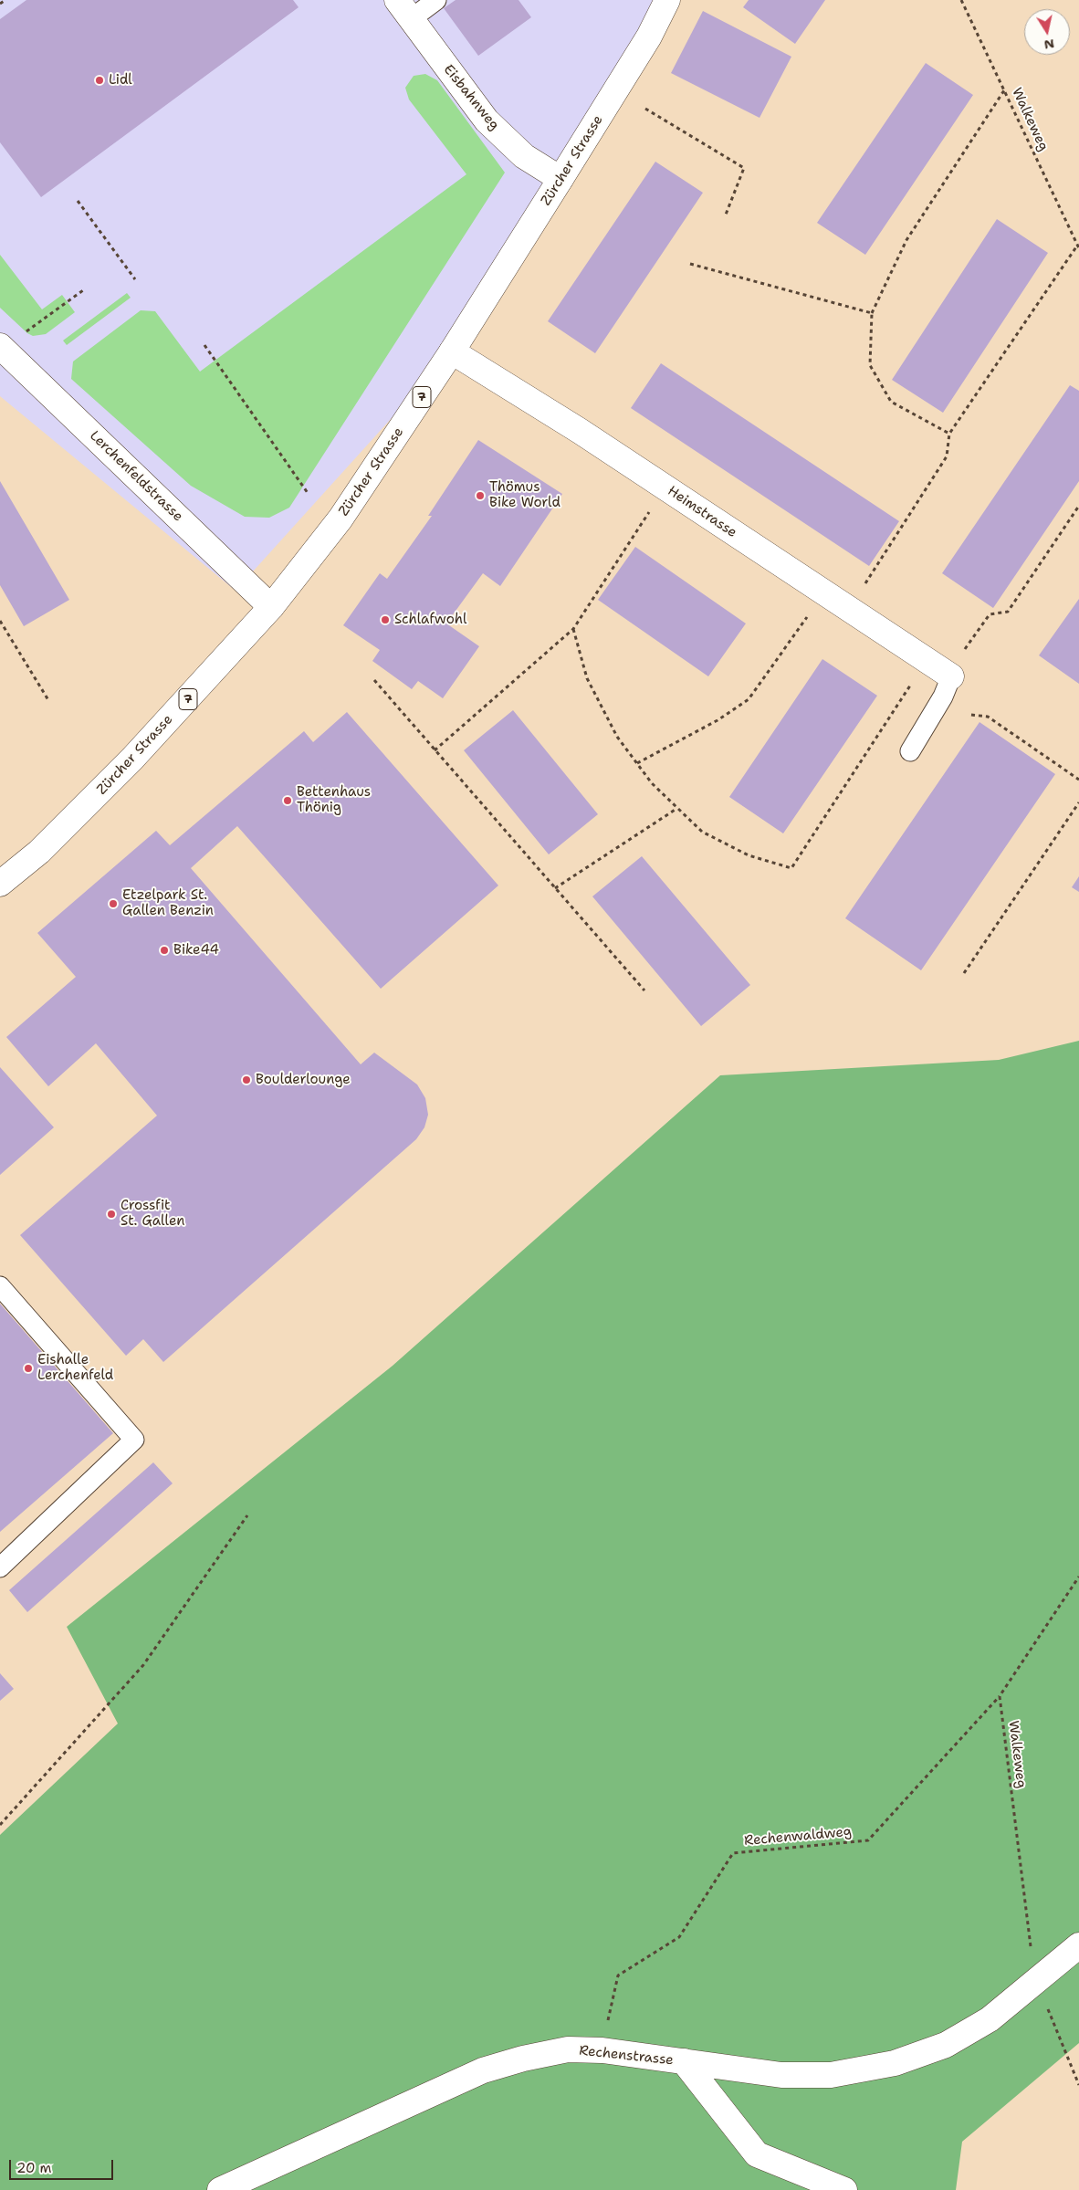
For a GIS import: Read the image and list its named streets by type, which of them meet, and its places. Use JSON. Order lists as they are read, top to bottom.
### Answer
{
  "streets": {
    "street": [
      "Eisbahnweg",
      "Zürcher Strasse",
      "7",
      "Lerchenfeldstrasse",
      "Heimstrasse",
      "Rechenstrasse"
    ],
    "path": ["Walkeweg", "Rechenwaldweg"]
  },
  "crossings": [
    ["Eisbahnweg", "Zürcher Strasse"],
    ["Walkeweg", "Rechenwaldweg"],
    ["Zürcher Strasse", "Lerchenfeldstrasse"],
    ["Zürcher Strasse", "Heimstrasse"]
  ],
  "places": [
    "Lidl",
    "Thömus Bike World",
    "Schlafwohl",
    "Bettenhaus Thönig",
    "Etzelpark St. Gallen Benzin",
    "Bike44",
    "Boulderlounge",
    "Crossfit St. Gallen",
    "Eishalle Lerchenfeld"
  ],
  "scale_bar": "20 m",
  "north": "bottom"
}
